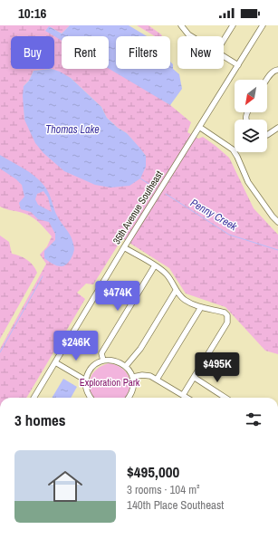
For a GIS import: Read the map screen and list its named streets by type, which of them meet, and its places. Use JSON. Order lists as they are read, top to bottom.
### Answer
{
  "streets": {
    "street": ["35th Avenue Southeast"]
  },
  "water": ["Thomas Lake", "Penny Creek"],
  "parks": ["Exploration Park"],
  "north": "bottom left",
  "page": {
    "status": "10:16",
    "chip": [
      "Buy",
      "Rent",
      "Filters",
      "New"
    ],
    "price": ["$474K", "$246K", "$495K"],
    "heading": "3 homes",
    "list": [
      {
        "name": "$495,000",
        "note": "3 rooms · 104 m² · 140th Place Southeast"
      }
    ]
  }
}
